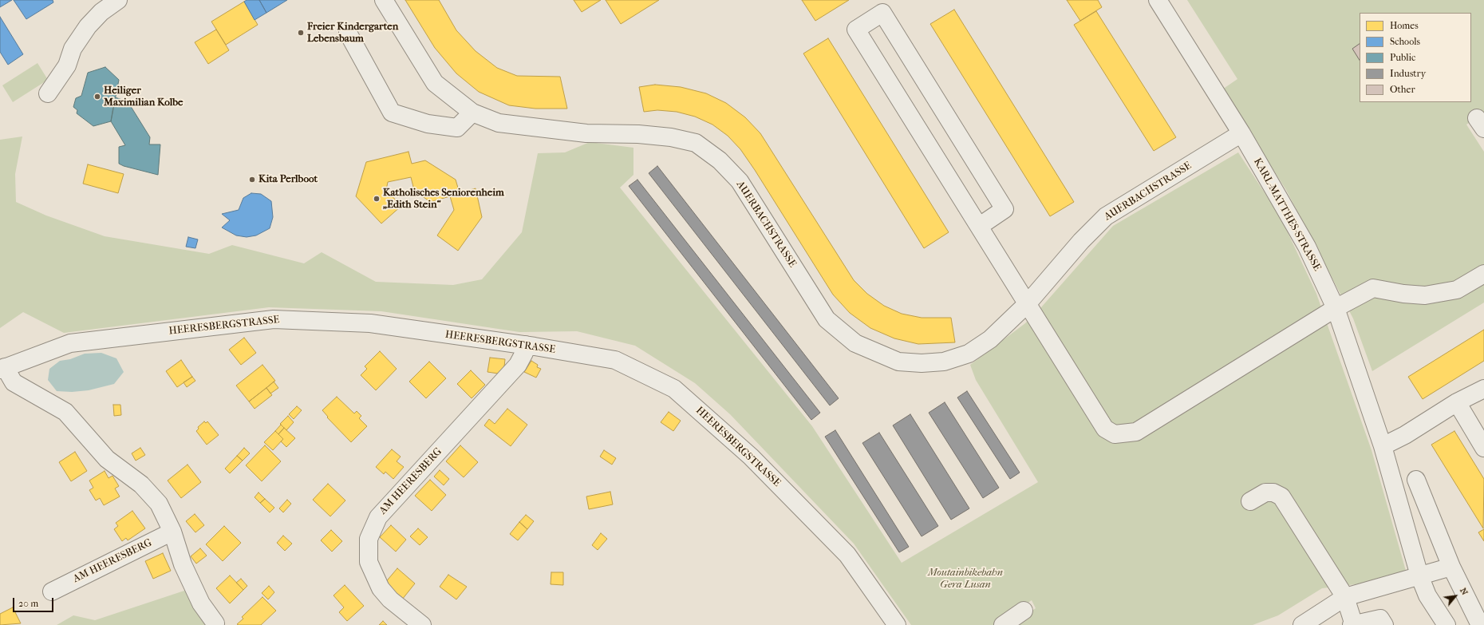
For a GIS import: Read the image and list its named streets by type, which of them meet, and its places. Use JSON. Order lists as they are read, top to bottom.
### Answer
{
  "streets": {
    "street": [
      "AUERBACHSTRASSE",
      "KARL-MATTHES-STRASSE",
      "HEERESBERGSTRASSE",
      "AM HEERESBERG"
    ]
  },
  "crossings": [
    ["AUERBACHSTRASSE", "KARL-MATTHES-STRASSE"],
    ["HEERESBERGSTRASSE", "AM HEERESBERG"]
  ],
  "parks": ["Moutainbikebahn Gera Lusan"],
  "places": [
    "Freier Kindergarten Lebensbaum",
    "Heiliger Maximilian Kolbe",
    "Kita Perlboot",
    "Katholisches Seniorenheim „Edith Stein“"
  ],
  "legend": [
    "Homes",
    "Schools",
    "Public",
    "Industry",
    "Other"
  ],
  "scale_bar": "20 m",
  "north": "top right"
}
